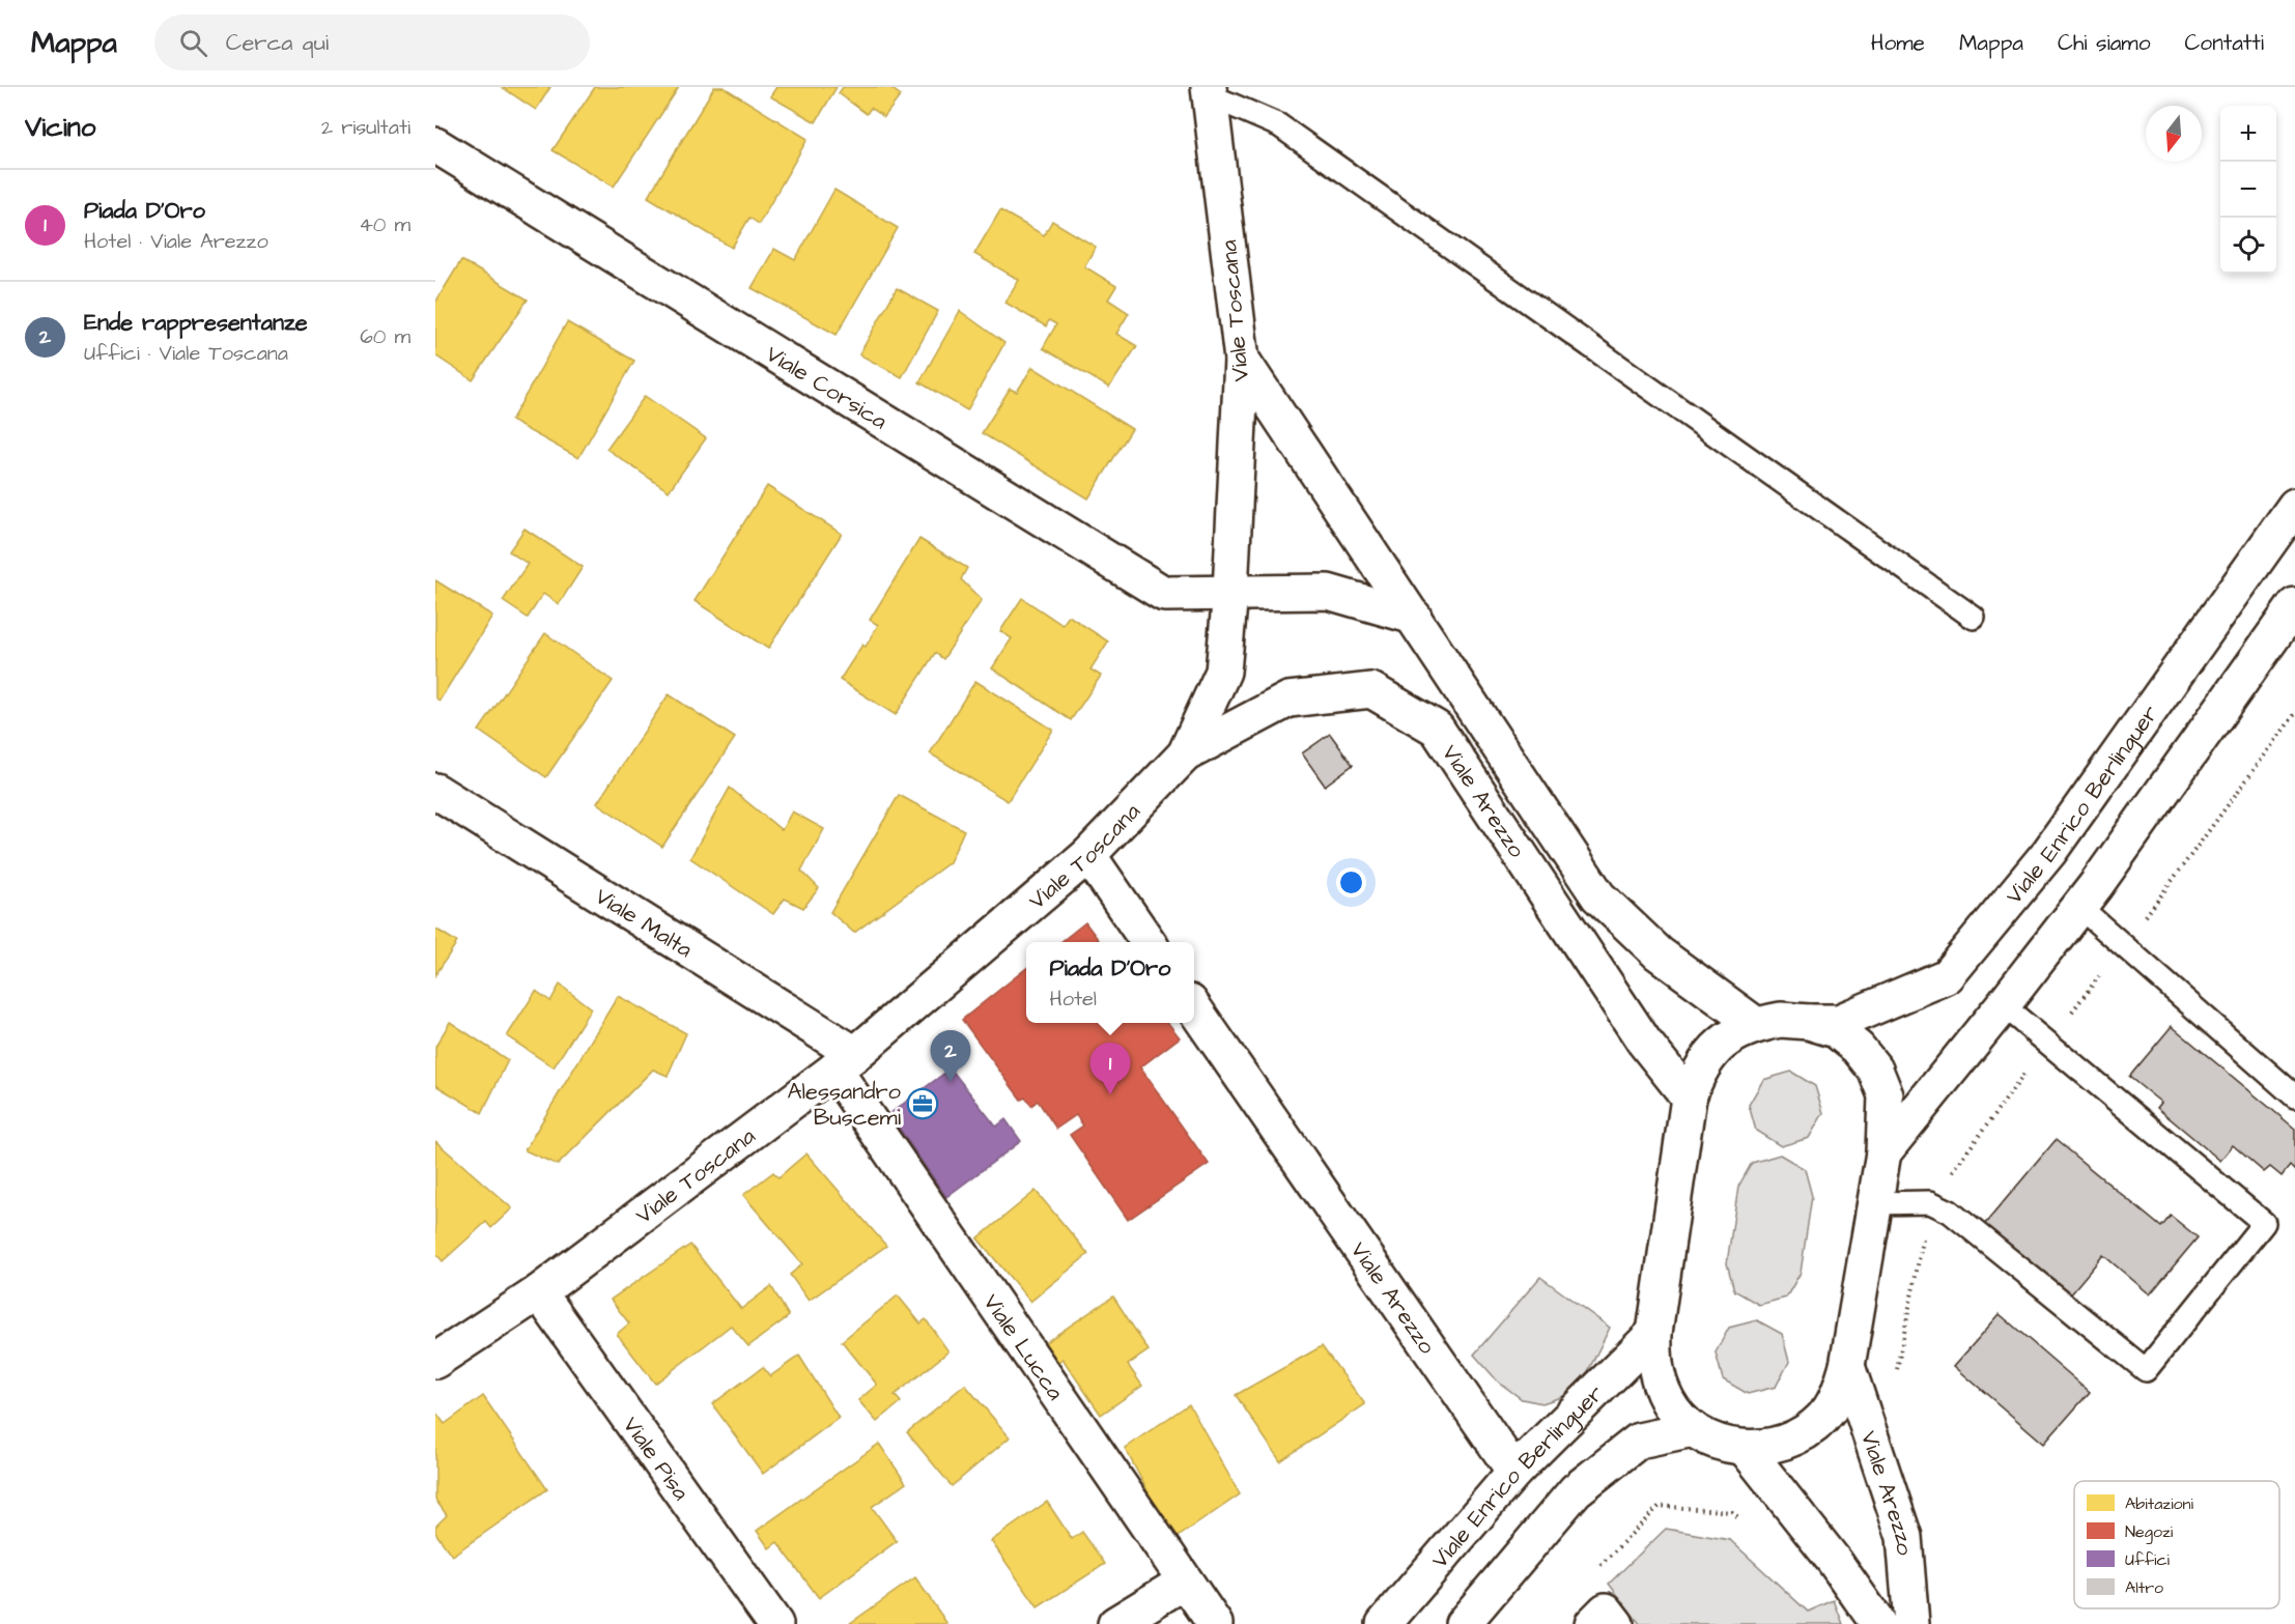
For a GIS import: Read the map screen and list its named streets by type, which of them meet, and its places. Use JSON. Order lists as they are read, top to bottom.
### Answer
{
  "streets": {
    "street": [
      "Viale Toscana",
      "Viale Corsica",
      "Viale Arezzo",
      "Viale Enrico Berlinguer",
      "Viale Malta",
      "Viale Lucca",
      "Viale Pisa"
    ]
  },
  "crossings": [
    ["Viale Toscana", "Viale Corsica"],
    ["Viale Toscana", "Viale Arezzo"],
    ["Viale Toscana", "Viale Malta"],
    ["Viale Toscana", "Viale Lucca"],
    ["Viale Toscana", "Viale Pisa"],
    ["Viale Arezzo", "Viale Enrico Berlinguer"],
    ["Viale Malta", "Viale Lucca"]
  ],
  "places": {
    "office": ["Alessandro Buscemi"]
  },
  "legend": [
    "Abitazioni",
    "Negozi",
    "Uffici",
    "Altro"
  ],
  "north": "bottom",
  "page": {
    "header": "Mappa",
    "search": "Cerca qui",
    "nav": [
      "Home",
      "Mappa",
      "Chi siamo",
      "Contatti"
    ],
    "heading": ["Vicino", "2 risultati"],
    "map_buttons": ["+", "−"],
    "list": [
      {
        "mark": "1",
        "name": "Piada D'Oro",
        "note": "Hotel · Viale Arezzo",
        "value": "40 m"
      },
      {
        "mark": "2",
        "name": "Ende rappresentanze",
        "note": "Uffici · Viale Toscana",
        "value": "60 m"
      }
    ],
    "popup": ["Piada D'Oro", "Hotel"],
    "pins": ["2", "1"]
  }
}
